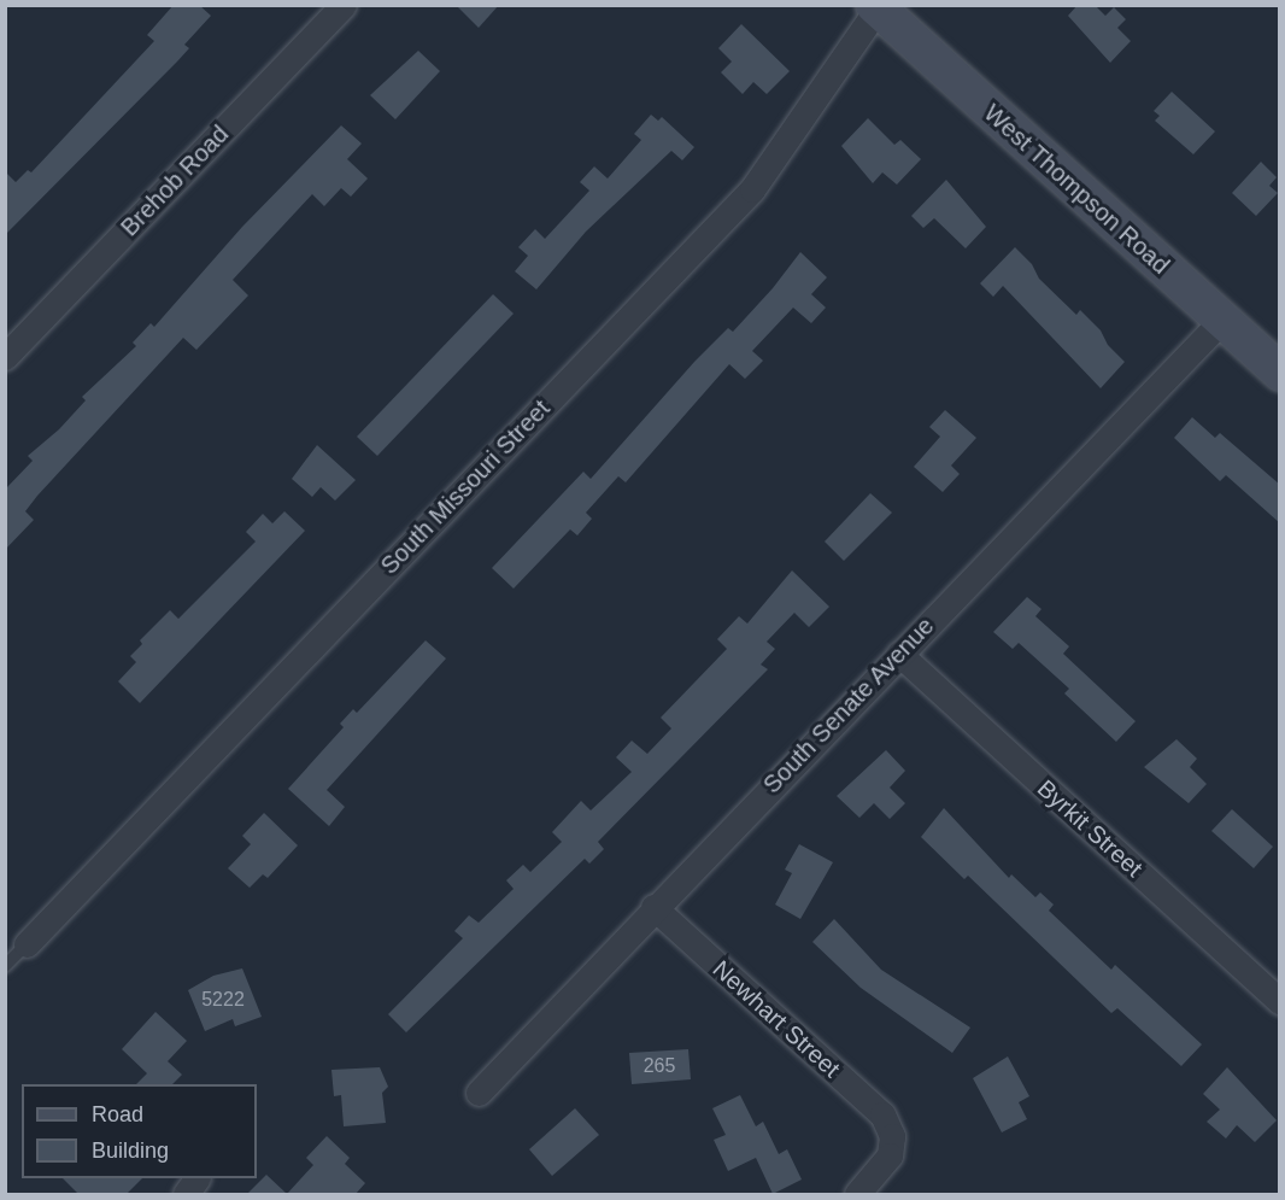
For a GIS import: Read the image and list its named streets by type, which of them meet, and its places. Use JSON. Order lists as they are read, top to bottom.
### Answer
{
  "streets": {
    "main road": ["West Thompson Road"],
    "street": [
      "Brehob Road",
      "South Missouri Street",
      "South Senate Avenue",
      "Byrkit Street",
      "Newhart Street"
    ]
  },
  "crossings": [
    ["West Thompson Road", "South Missouri Street"],
    ["West Thompson Road", "South Senate Avenue"],
    ["South Senate Avenue", "Byrkit Street"],
    ["South Senate Avenue", "Newhart Street"]
  ],
  "house_numbers": ["5222", "265"],
  "legend": ["Road", "Building"]
}
